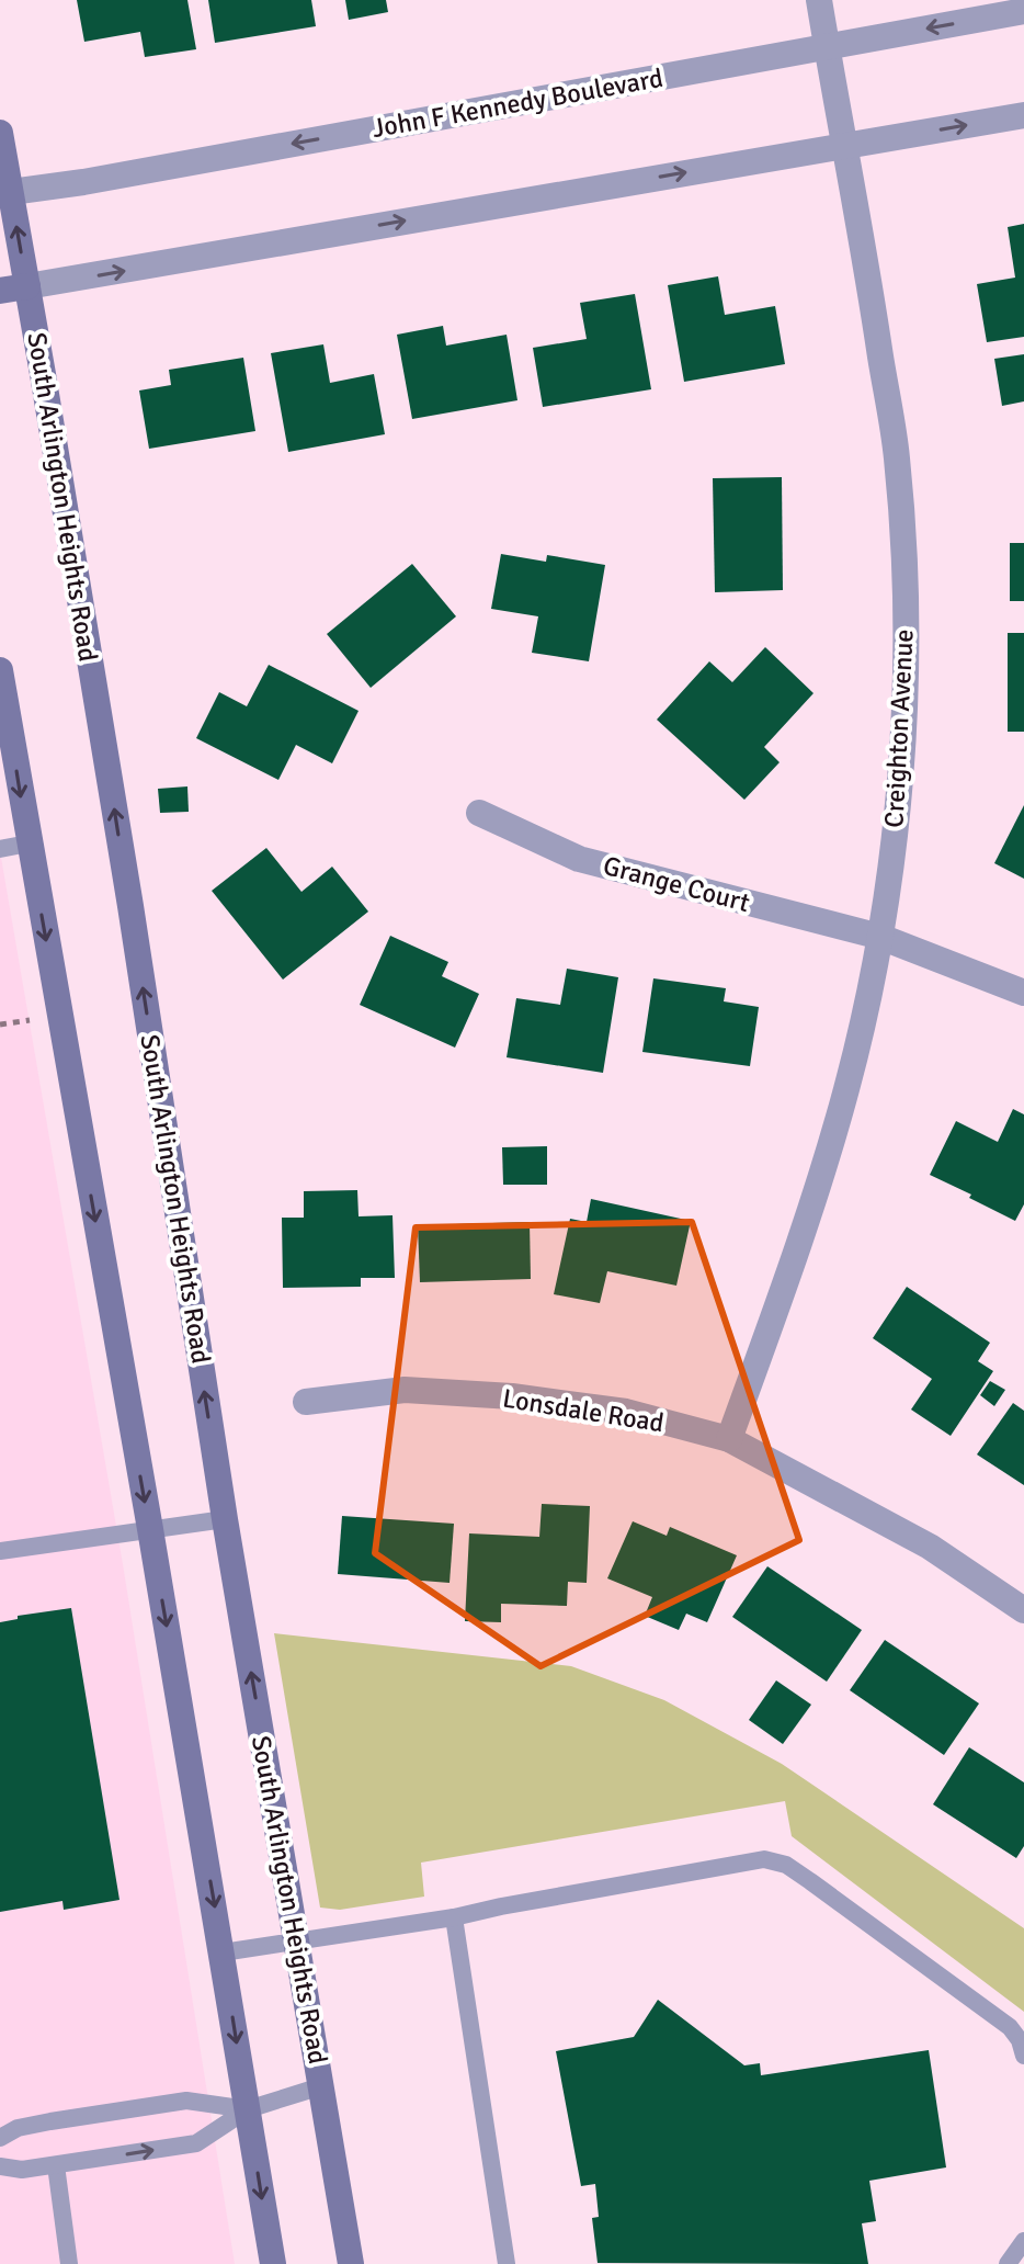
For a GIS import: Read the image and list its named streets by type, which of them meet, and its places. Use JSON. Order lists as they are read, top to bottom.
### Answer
{
  "streets": {
    "main road": ["South Arlington Heights Road"],
    "street": [
      "John F Kennedy Boulevard",
      "Creighton Avenue",
      "Grange Court",
      "Lonsdale Road"
    ]
  },
  "crossings": [
    ["John F Kennedy Boulevard", "South Arlington Heights Road"],
    ["John F Kennedy Boulevard", "Creighton Avenue"],
    ["Creighton Avenue", "Grange Court"],
    ["Creighton Avenue", "Lonsdale Road"]
  ]
}
